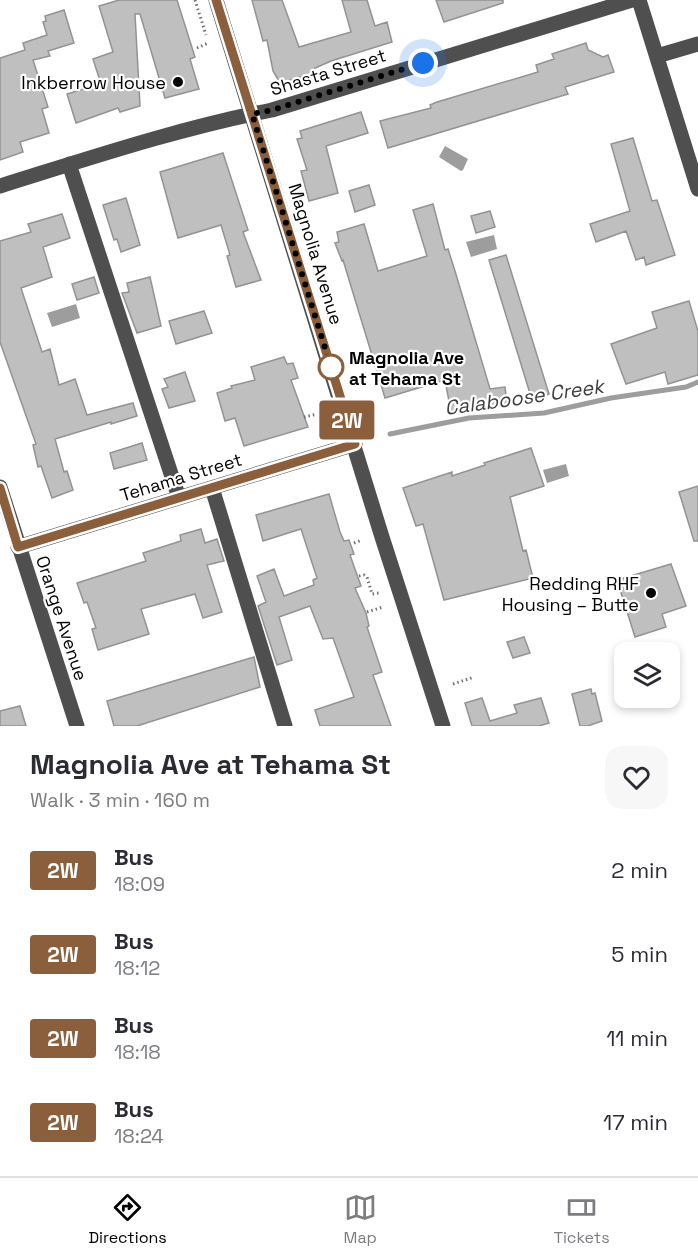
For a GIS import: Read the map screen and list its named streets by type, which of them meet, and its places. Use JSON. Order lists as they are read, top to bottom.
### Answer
{
  "streets": {
    "street": [
      "Shasta Street",
      "Magnolia Avenue",
      "Tehama Street",
      "Orange Avenue"
    ]
  },
  "crossings": [
    ["Shasta Street", "Magnolia Avenue"],
    ["Magnolia Avenue", "Tehama Street"],
    ["Tehama Street", "Orange Avenue"]
  ],
  "water": ["Calaboose Creek"],
  "places": ["Inkberrow House", "Magnolia Ave at Tehama St", "Redding RHF Housing – Butte"],
  "lines": ["bus line 2W"],
  "page": {
    "on_map": "2W",
    "heading": ["Magnolia Ave at Tehama St", "Walk · 3 min · 160 m"],
    "list": [
      {
        "mark": "2W",
        "name": "Bus",
        "note": "18:09",
        "value": "2 min"
      },
      {
        "mark": "2W",
        "name": "Bus",
        "note": "18:12",
        "value": "5 min"
      },
      {
        "mark": "2W",
        "name": "Bus",
        "note": "18:18",
        "value": "11 min"
      },
      {
        "mark": "2W",
        "name": "Bus",
        "note": "18:24",
        "value": "17 min"
      }
    ],
    "tabs": ["Directions", "Map", "Tickets"]
  }
}
